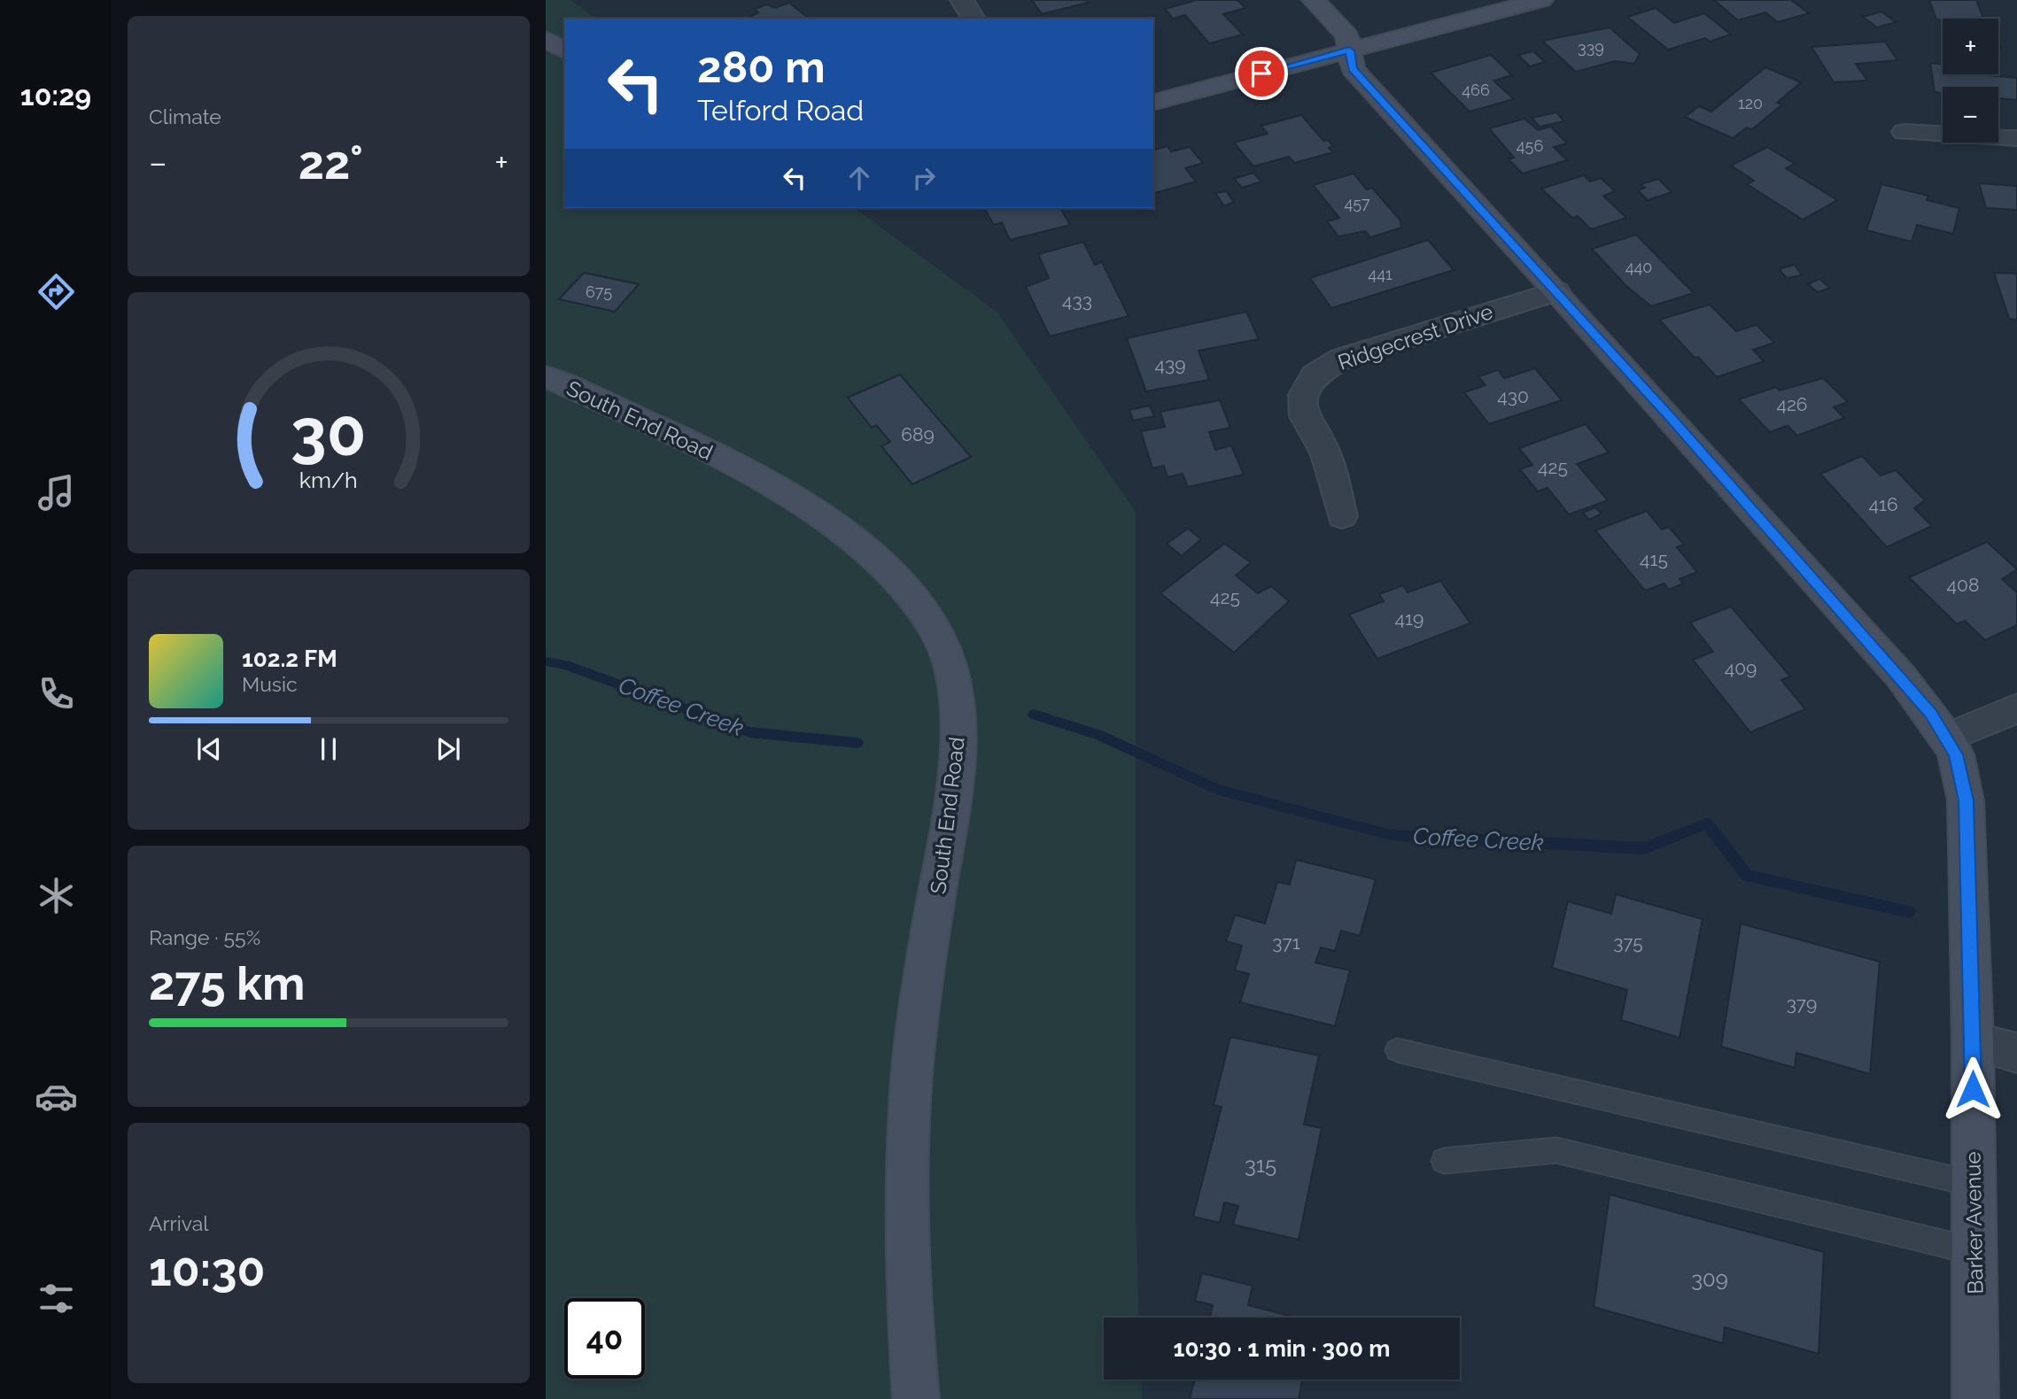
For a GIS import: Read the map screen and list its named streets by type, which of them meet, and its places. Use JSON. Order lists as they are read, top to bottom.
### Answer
{
  "streets": {
    "street": ["Ridgecrest Drive", "South End Road", "Barker Avenue"]
  },
  "crossings": [
    ["Ridgecrest Drive", "Barker Avenue"]
  ],
  "water": ["Coffee Creek"],
  "house_numbers": [
    "339",
    "466",
    "120",
    "456",
    "457",
    "440",
    "441",
    "675",
    "433",
    "439",
    "430",
    "426",
    "689",
    "425",
    "416",
    "415",
    "408",
    "425",
    "419",
    "409",
    "371",
    "375",
    "379",
    "315",
    "309"
  ],
  "page": {
    "tabs": "10:29",
    "tile": [
      "Climate",
      ["Range · 55%", "275 km"],
      ["Arrival", "10:30"]
    ],
    "map_buttons": ["+", "−"],
    "turn": ["280 m", "Telford Road"],
    "heat": ["−", "22°", "+"],
    "song": ["102.2 FM", "Music"],
    "limit": "40",
    "trip": "10:30 · 1 min · 300 m",
    "gauge": ["30", "km/h"]
  }
}
